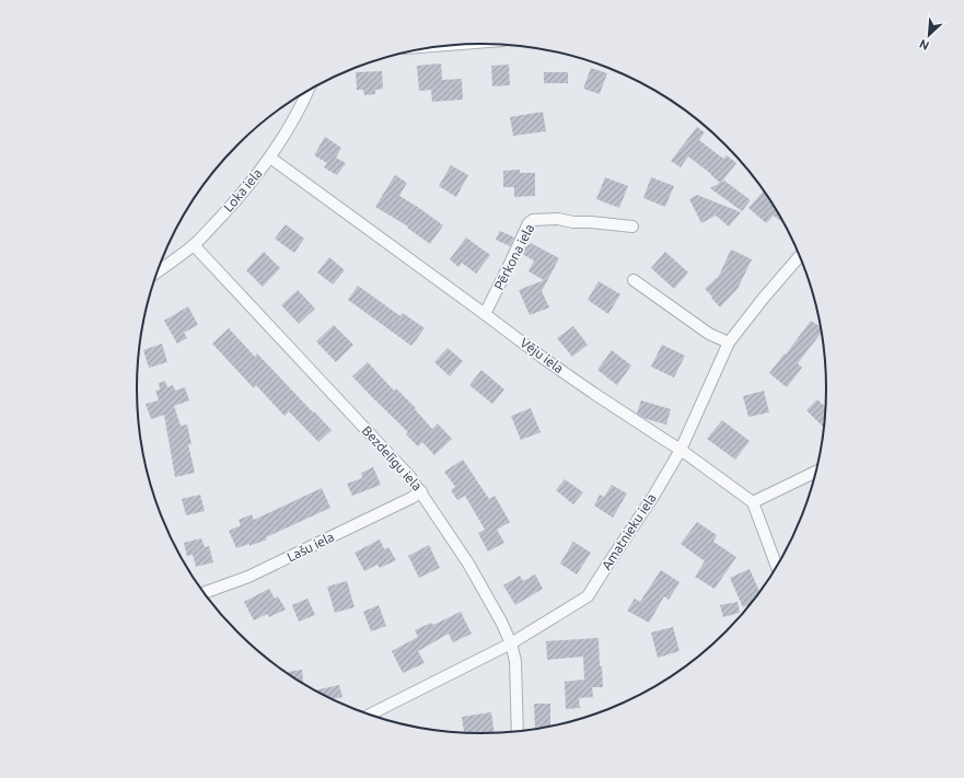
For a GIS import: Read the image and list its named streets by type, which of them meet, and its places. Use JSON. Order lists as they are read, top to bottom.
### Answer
{
  "streets": {
    "street": [
      "Loka iela",
      "Pērkona iela",
      "Vēju iela",
      "Bezdelīgu iela",
      "Amatnieku iela",
      "Lašu iela"
    ]
  },
  "crossings": [
    ["Loka iela", "Vēju iela"],
    ["Loka iela", "Bezdelīgu iela"],
    ["Pērkona iela", "Vēju iela"],
    ["Vēju iela", "Amatnieku iela"],
    ["Bezdelīgu iela", "Amatnieku iela"],
    ["Bezdelīgu iela", "Lašu iela"]
  ],
  "north": "bottom left"
}
